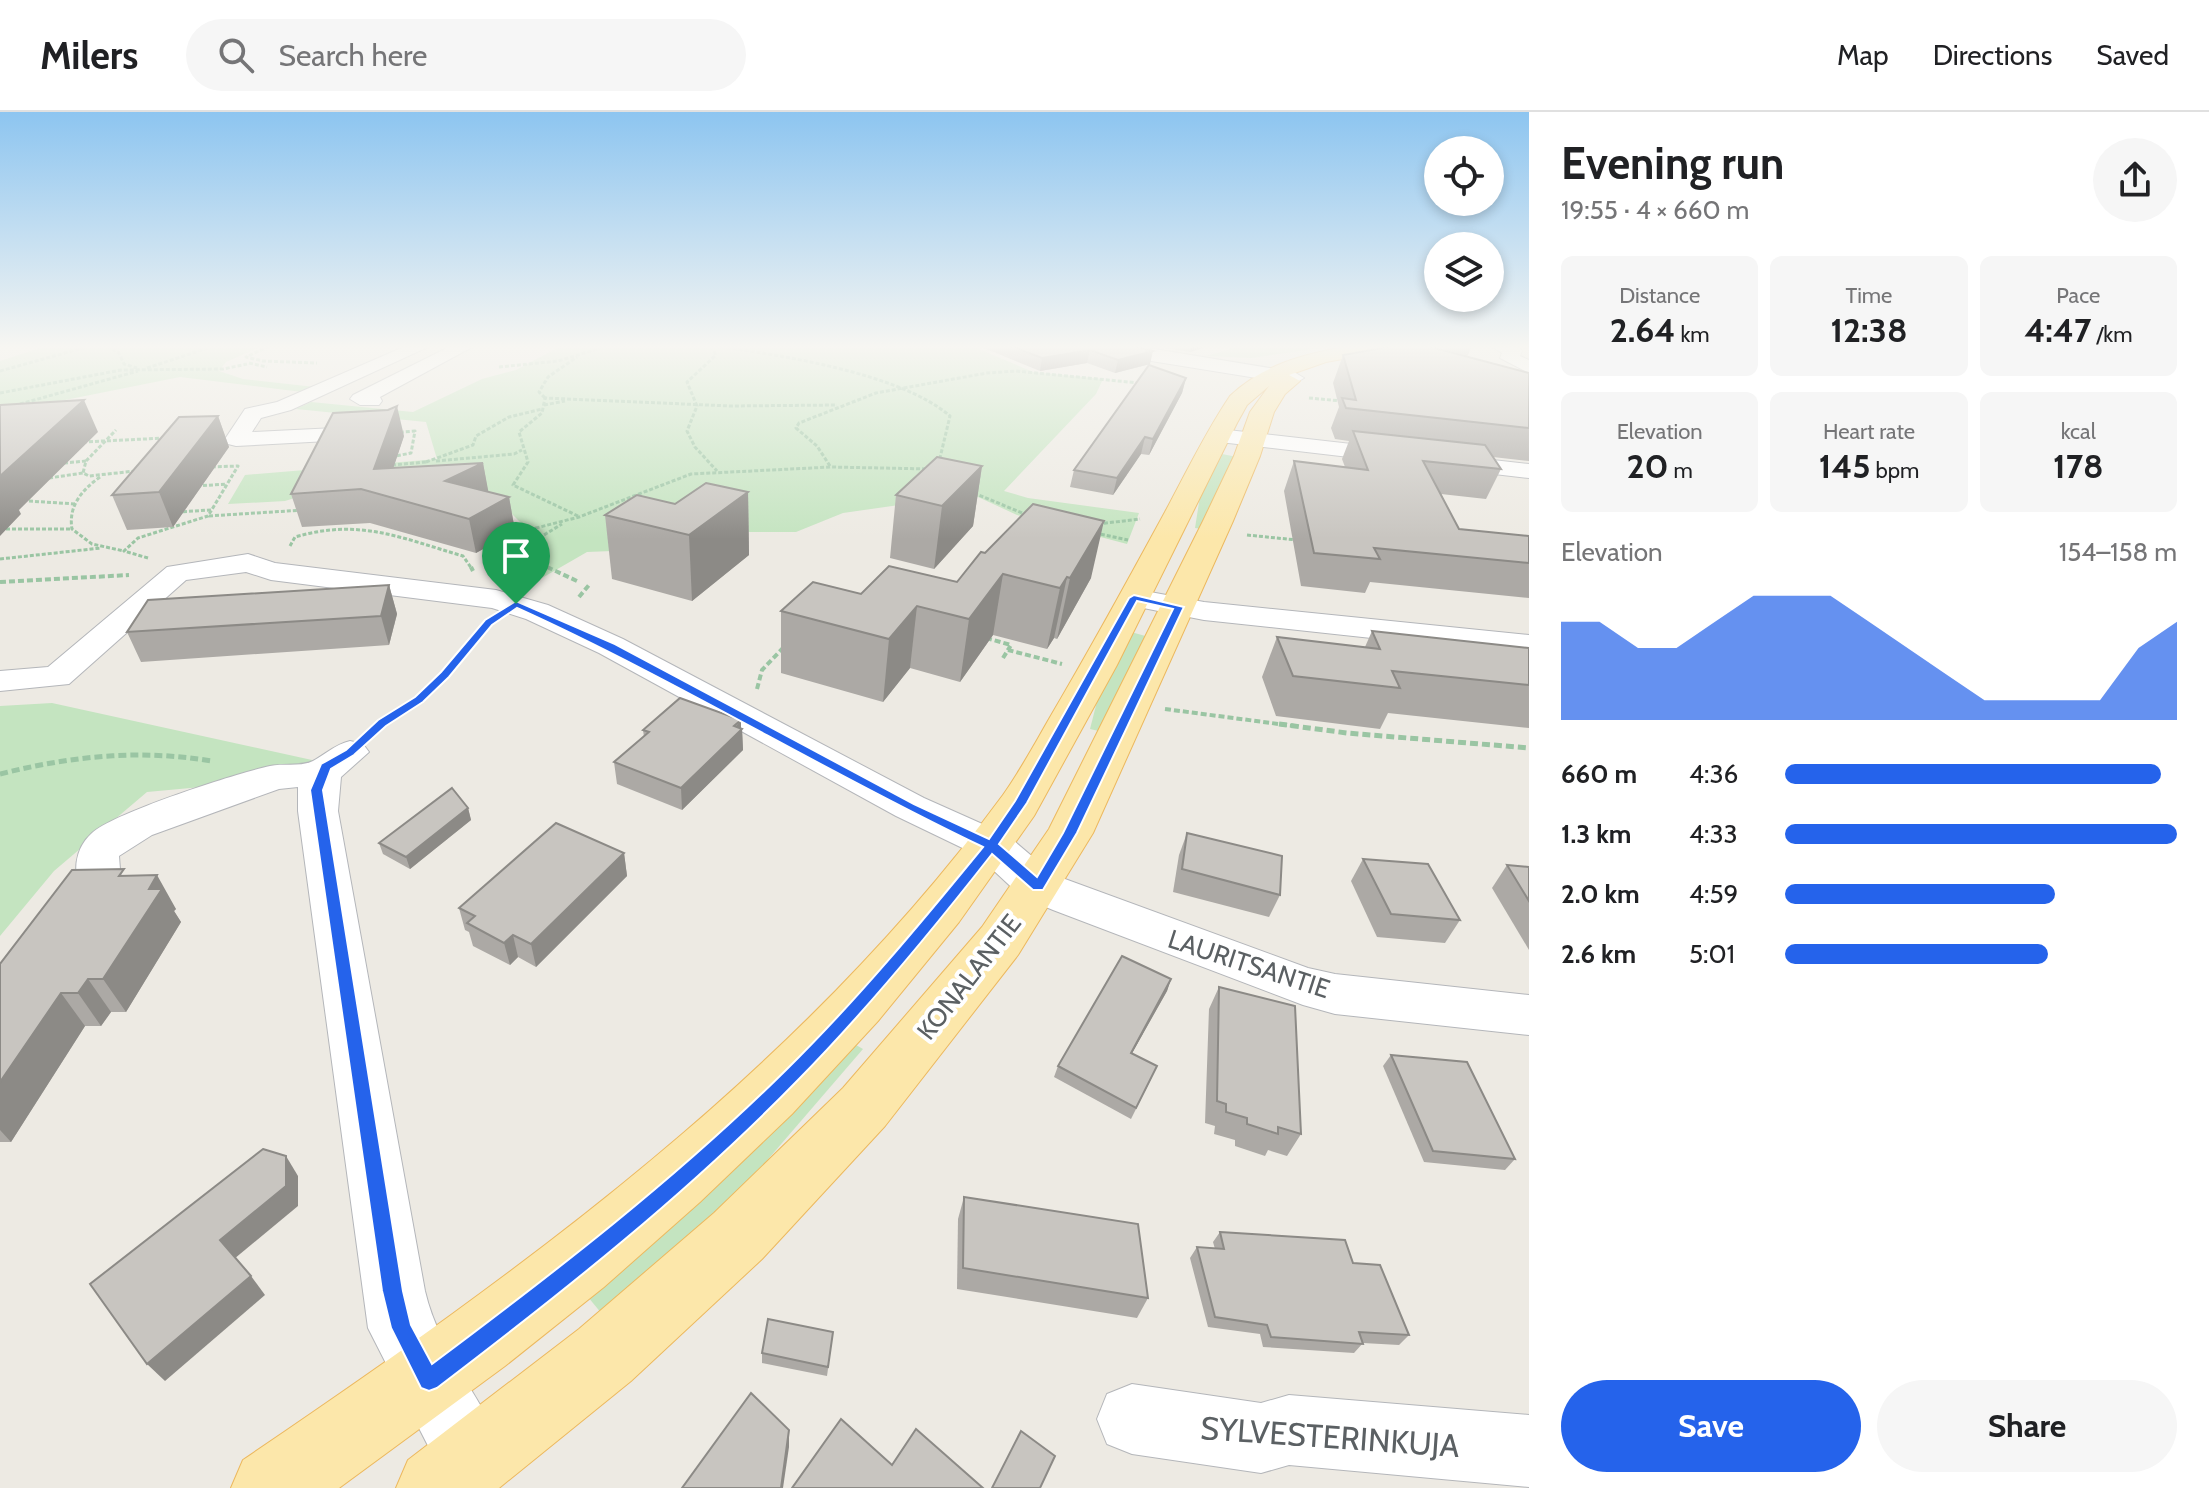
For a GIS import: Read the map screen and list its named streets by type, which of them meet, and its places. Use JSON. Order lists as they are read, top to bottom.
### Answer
{
  "streets": {
    "main road": ["KONALANTIE"],
    "street": ["LAURITSANTIE", "SYLVESTERINKUJA"]
  },
  "crossings": [
    ["LAURITSANTIE", "KONALANTIE"]
  ],
  "page": {
    "header": "Milers",
    "search": "Search here",
    "nav": ["Map", "Directions", "Saved"],
    "heading": ["Evening run", "19:55 · 4 × 660 m"],
    "stats": [
      ["Distance", "2.64 km"],
      ["Time", "12:38"],
      ["Pace", "4:47 /km"],
      ["Elevation", "20 m"],
      ["Heart rate", "145 bpm"],
      ["kcal", "178"]
    ],
    "chart": ["Elevation", "154–158 m"],
    "list": [
      {
        "name": "660 m",
        "note": "4:36"
      },
      {
        "name": "1.3 km",
        "note": "4:33"
      },
      {
        "name": "2.0 km",
        "note": "4:59"
      },
      {
        "name": "2.6 km",
        "note": "5:01"
      }
    ],
    "buttons": ["Save", "Share"]
  }
}
